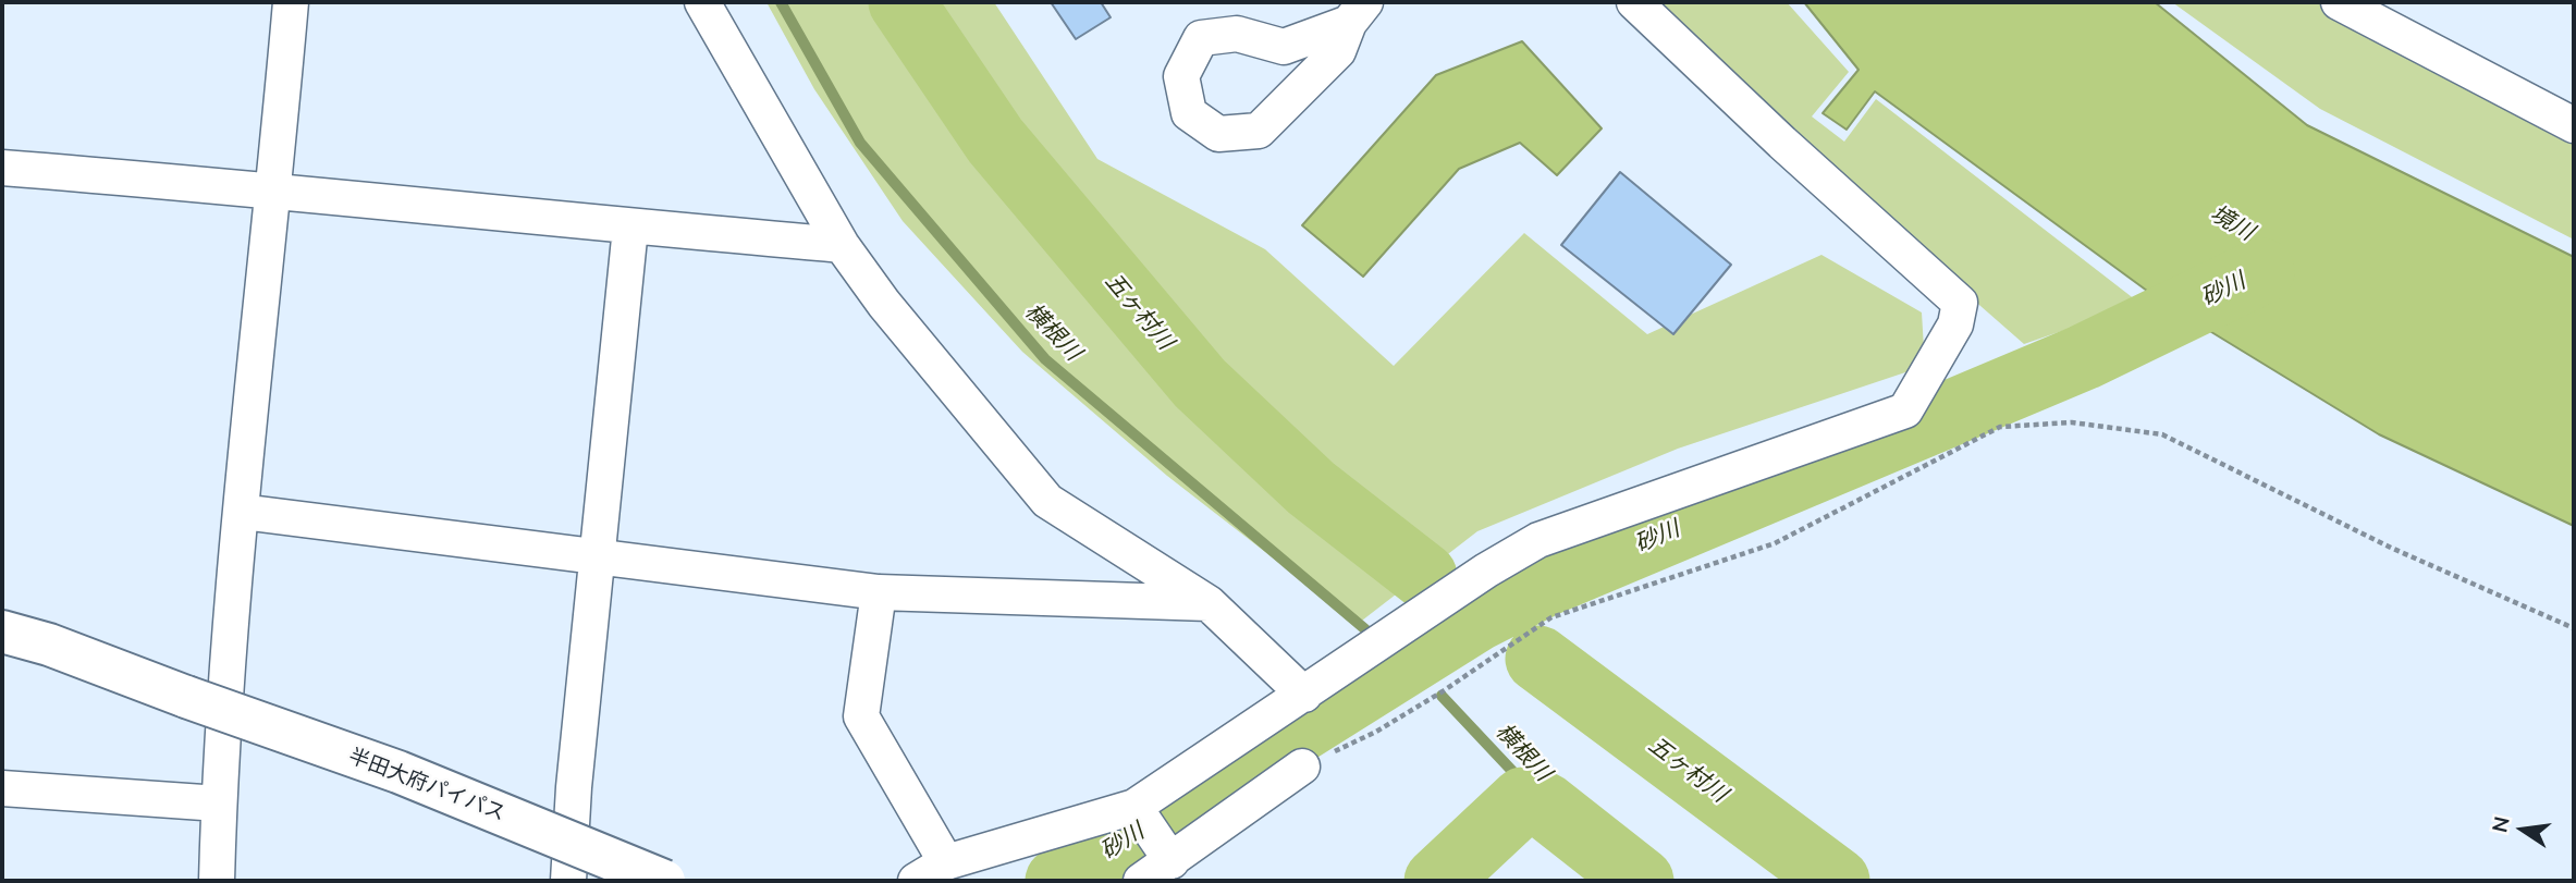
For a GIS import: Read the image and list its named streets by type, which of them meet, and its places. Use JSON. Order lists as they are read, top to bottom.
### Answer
{
  "streets": {
    "highway": ["半田大府パイパス"]
  },
  "water": [
    "境川",
    "砂川",
    "五ヶ村川",
    "横根川"
  ],
  "north": "left"
}
